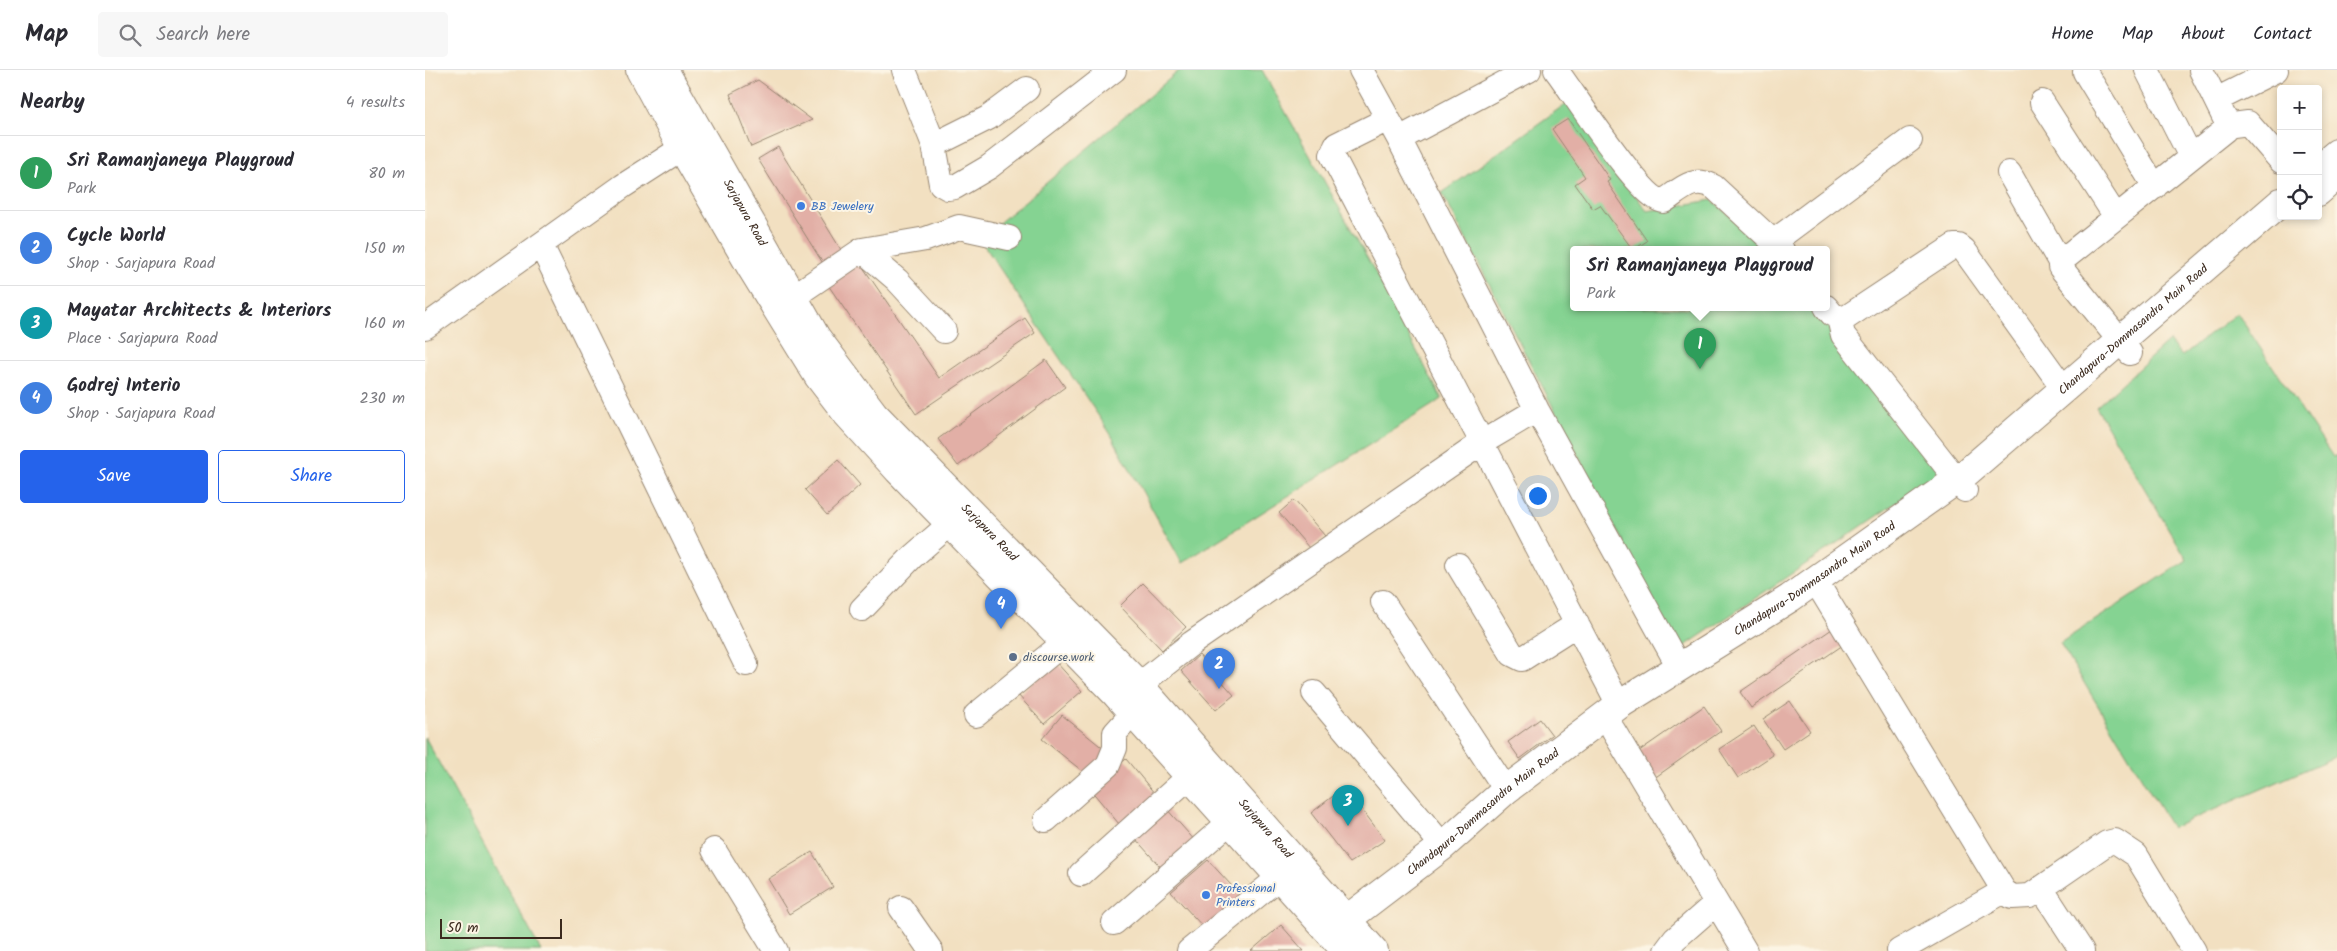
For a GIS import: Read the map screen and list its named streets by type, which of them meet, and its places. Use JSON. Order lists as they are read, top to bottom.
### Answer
{
  "streets": {
    "main road": ["Sarjapura Road", "Chandapura-Dommasandra Main Road"]
  },
  "crossings": [
    ["Sarjapura Road", "Chandapura-Dommasandra Main Road"]
  ],
  "places": ["BB Jewelery", "discourse.work", "Professional Printers"],
  "scale_bar": "50 m",
  "page": {
    "header": "Map",
    "search": "Search here",
    "nav": [
      "Home",
      "Map",
      "About",
      "Contact"
    ],
    "heading": ["Nearby", "4 results"],
    "map_buttons": ["+", "−"],
    "list": [
      {
        "mark": "1",
        "name": "Sri Ramanjaneya Playgroud",
        "note": "Park",
        "value": "80 m"
      },
      {
        "mark": "2",
        "name": "Cycle World",
        "note": "Shop · Sarjapura Road",
        "value": "150 m"
      },
      {
        "mark": "3",
        "name": "Mayatar Architects & Interiors",
        "note": "Place · Sarjapura Road",
        "value": "160 m"
      },
      {
        "mark": "4",
        "name": "Godrej Interio",
        "note": "Shop · Sarjapura Road",
        "value": "230 m"
      }
    ],
    "popup": ["Sri Ramanjaneya Playgroud", "Park"],
    "pins": [
      "1",
      "4",
      "2",
      "3"
    ],
    "buttons": ["Save", "Share"],
    "scale": "50 m"
  }
}
